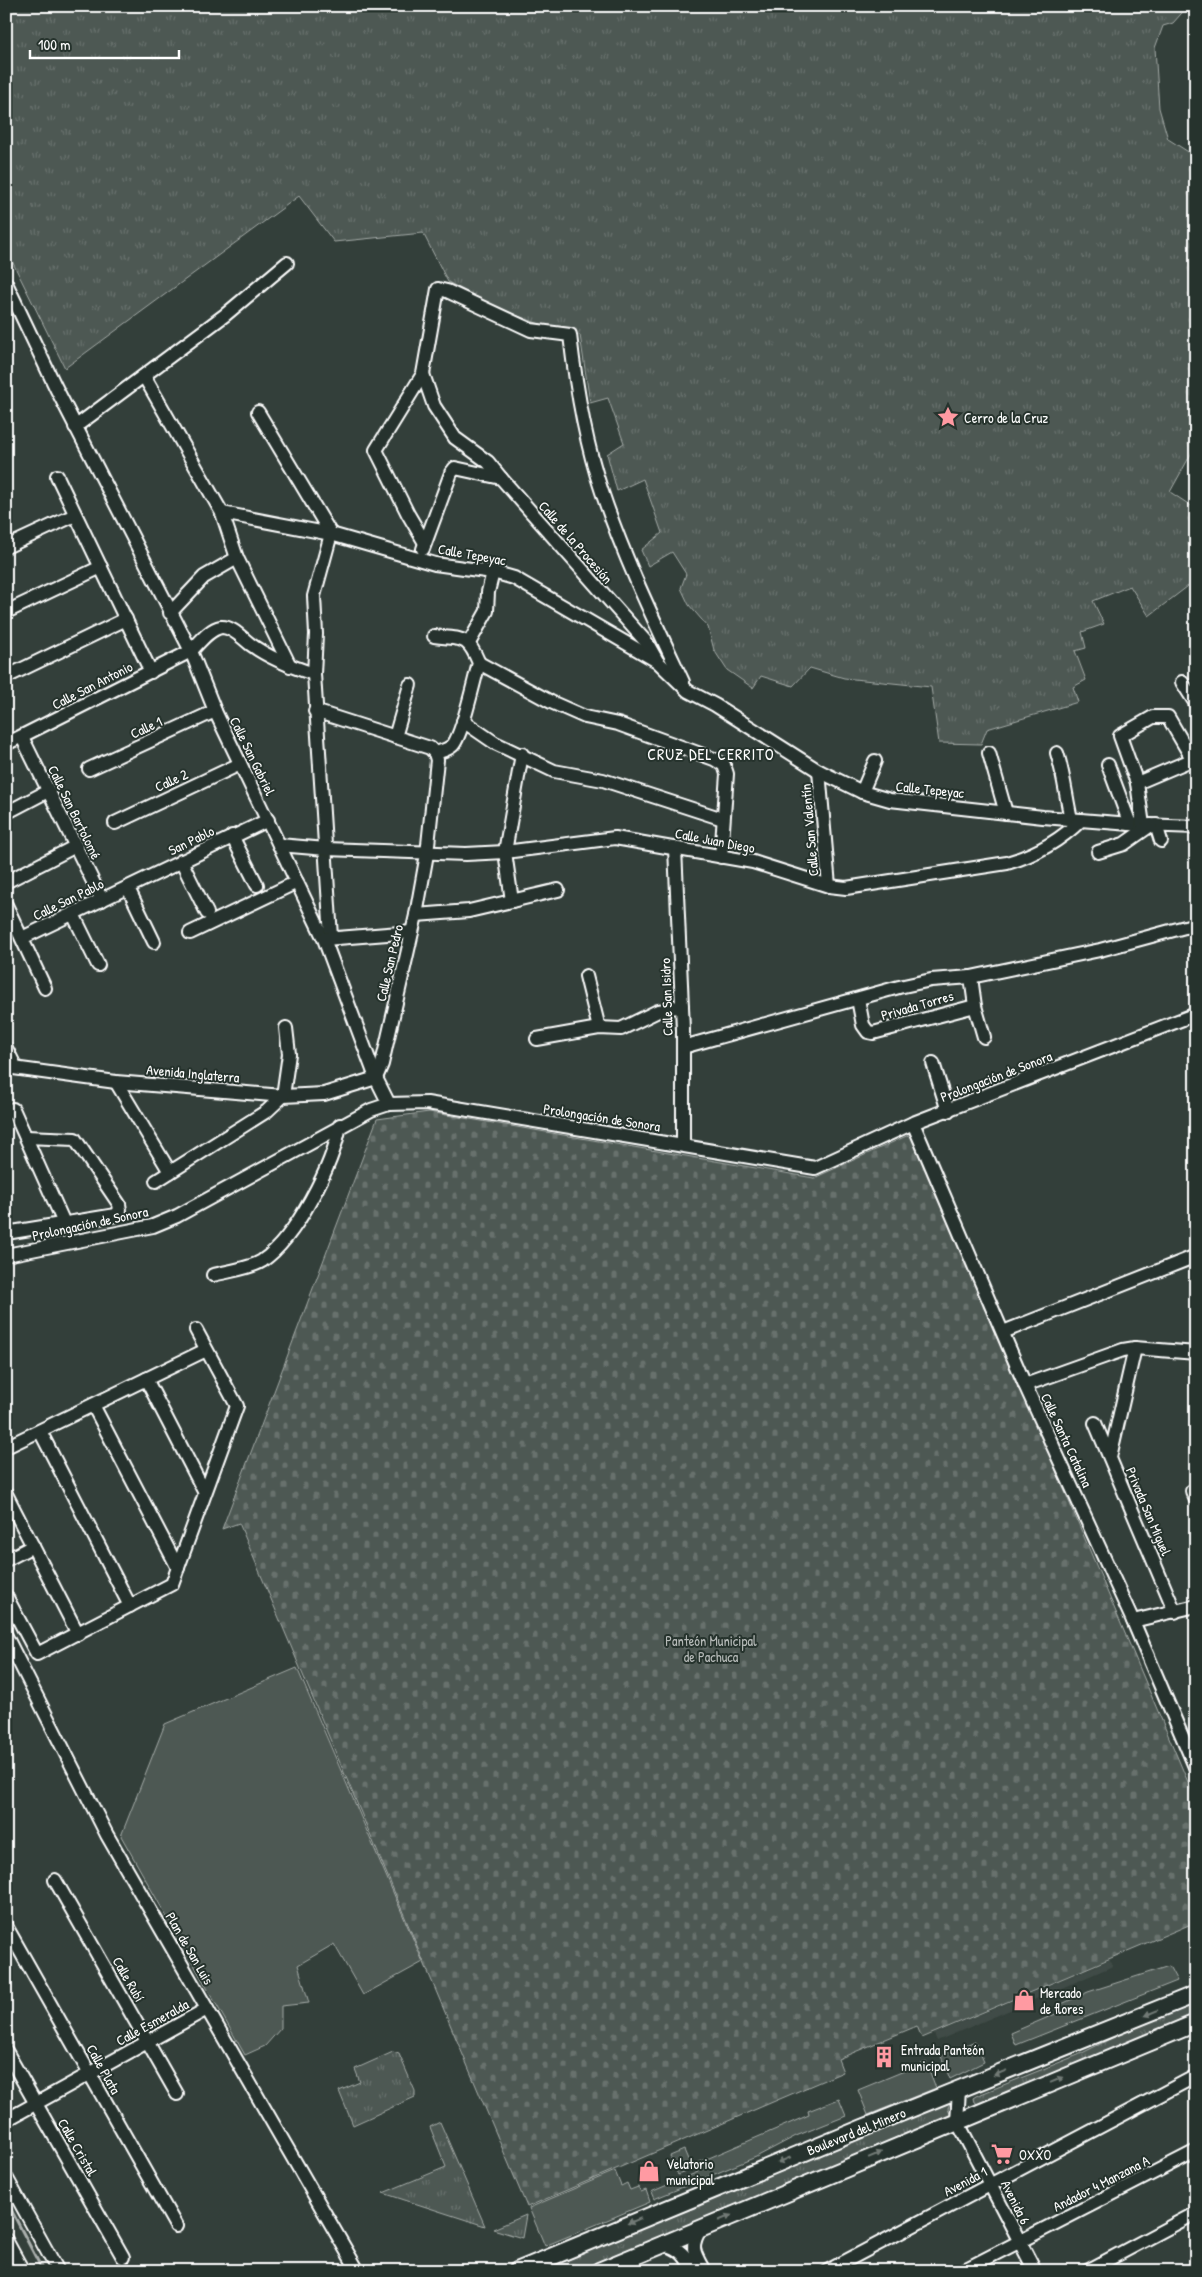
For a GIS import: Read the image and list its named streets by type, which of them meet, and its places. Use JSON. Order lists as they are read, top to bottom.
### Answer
{
  "streets": {
    "main road": ["Boulevard del Minero"],
    "street": [
      "Calle de la Procesión",
      "Calle Tepeyac",
      "Calle San Antonio",
      "Calle 1",
      "Calle San Gabriel",
      "Calle 2",
      "Calle San Bartolomé",
      "Calle San Valentín",
      "San Pablo",
      "Calle Juan Diego",
      "Calle San Pablo",
      "Calle San Pedro",
      "Calle San Isidro",
      "Privada Torres",
      "Avenida Inglaterra",
      "Prolongación de Sonora",
      "Calle Santa Catalina",
      "Privada San Miguel",
      "Plan de San Luis",
      "Calle Rubí",
      "Calle Esmeralda",
      "Calle Plata",
      "Calle Cristal",
      "Avenida 1",
      "Andador 4 Manzana A",
      "Avenida 6"
    ]
  },
  "crossings": [
    ["Calle de la Procesión", "Calle Tepeyac"],
    ["Calle Tepeyac", "Calle San Valentín"],
    ["Calle Tepeyac", "Calle Juan Diego"],
    ["Calle San Antonio", "Calle San Gabriel"],
    ["Calle San Antonio", "Calle San Bartolomé"],
    ["Calle 1", "Calle San Gabriel"],
    ["Calle San Gabriel", "Calle 2"],
    ["Calle San Gabriel", "San Pablo"],
    ["Calle San Gabriel", "Calle Juan Diego"],
    ["Calle San Gabriel", "Calle San Pedro"],
    ["Calle San Gabriel", "Avenida Inglaterra"],
    ["Calle San Gabriel", "Prolongación de Sonora"],
    ["Calle San Bartolomé", "Calle San Pablo"],
    ["Calle San Valentín", "Calle Juan Diego"],
    ["San Pablo", "Calle San Pablo"],
    ["Calle Juan Diego", "Calle San Pedro"],
    ["Calle Juan Diego", "Calle San Isidro"],
    ["Calle San Pedro", "Avenida Inglaterra"],
    ["Calle San Isidro", "Prolongación de Sonora"],
    ["Prolongación de Sonora", "Calle Santa Catalina"],
    ["Plan de San Luis", "Calle Esmeralda"],
    ["Calle Rubí", "Calle Esmeralda"],
    ["Calle Esmeralda", "Calle Plata"],
    ["Calle Esmeralda", "Calle Cristal"],
    ["Avenida 1", "Avenida 6"],
    ["Andador 4 Manzana A", "Avenida 6"]
  ],
  "districts": ["CRUZ DEL CERRITO"],
  "parks": ["Panteón Municipal de Pachuca"],
  "places": {
    "place": ["Cerro de la Cruz"],
    "shop": ["Mercado de flores", "Velatorio municipal"],
    "building": ["Entrada Panteón municipal"],
    "supermarket": ["OXXO"]
  },
  "scale_bar": "100 m"
}
